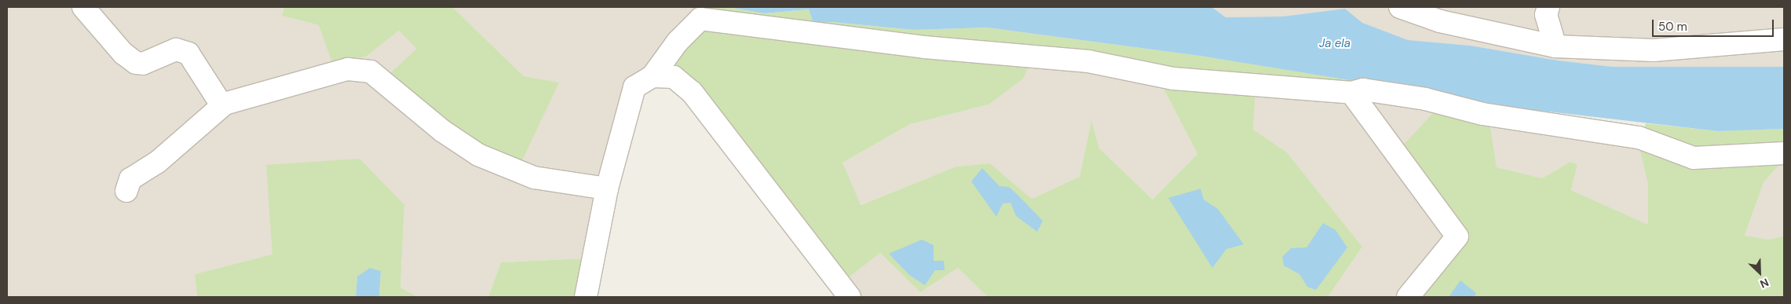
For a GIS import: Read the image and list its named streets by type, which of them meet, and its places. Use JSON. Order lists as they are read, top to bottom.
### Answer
{
  "water": ["Ja ela"],
  "scale_bar": "50 m",
  "north": "bottom right"
}
